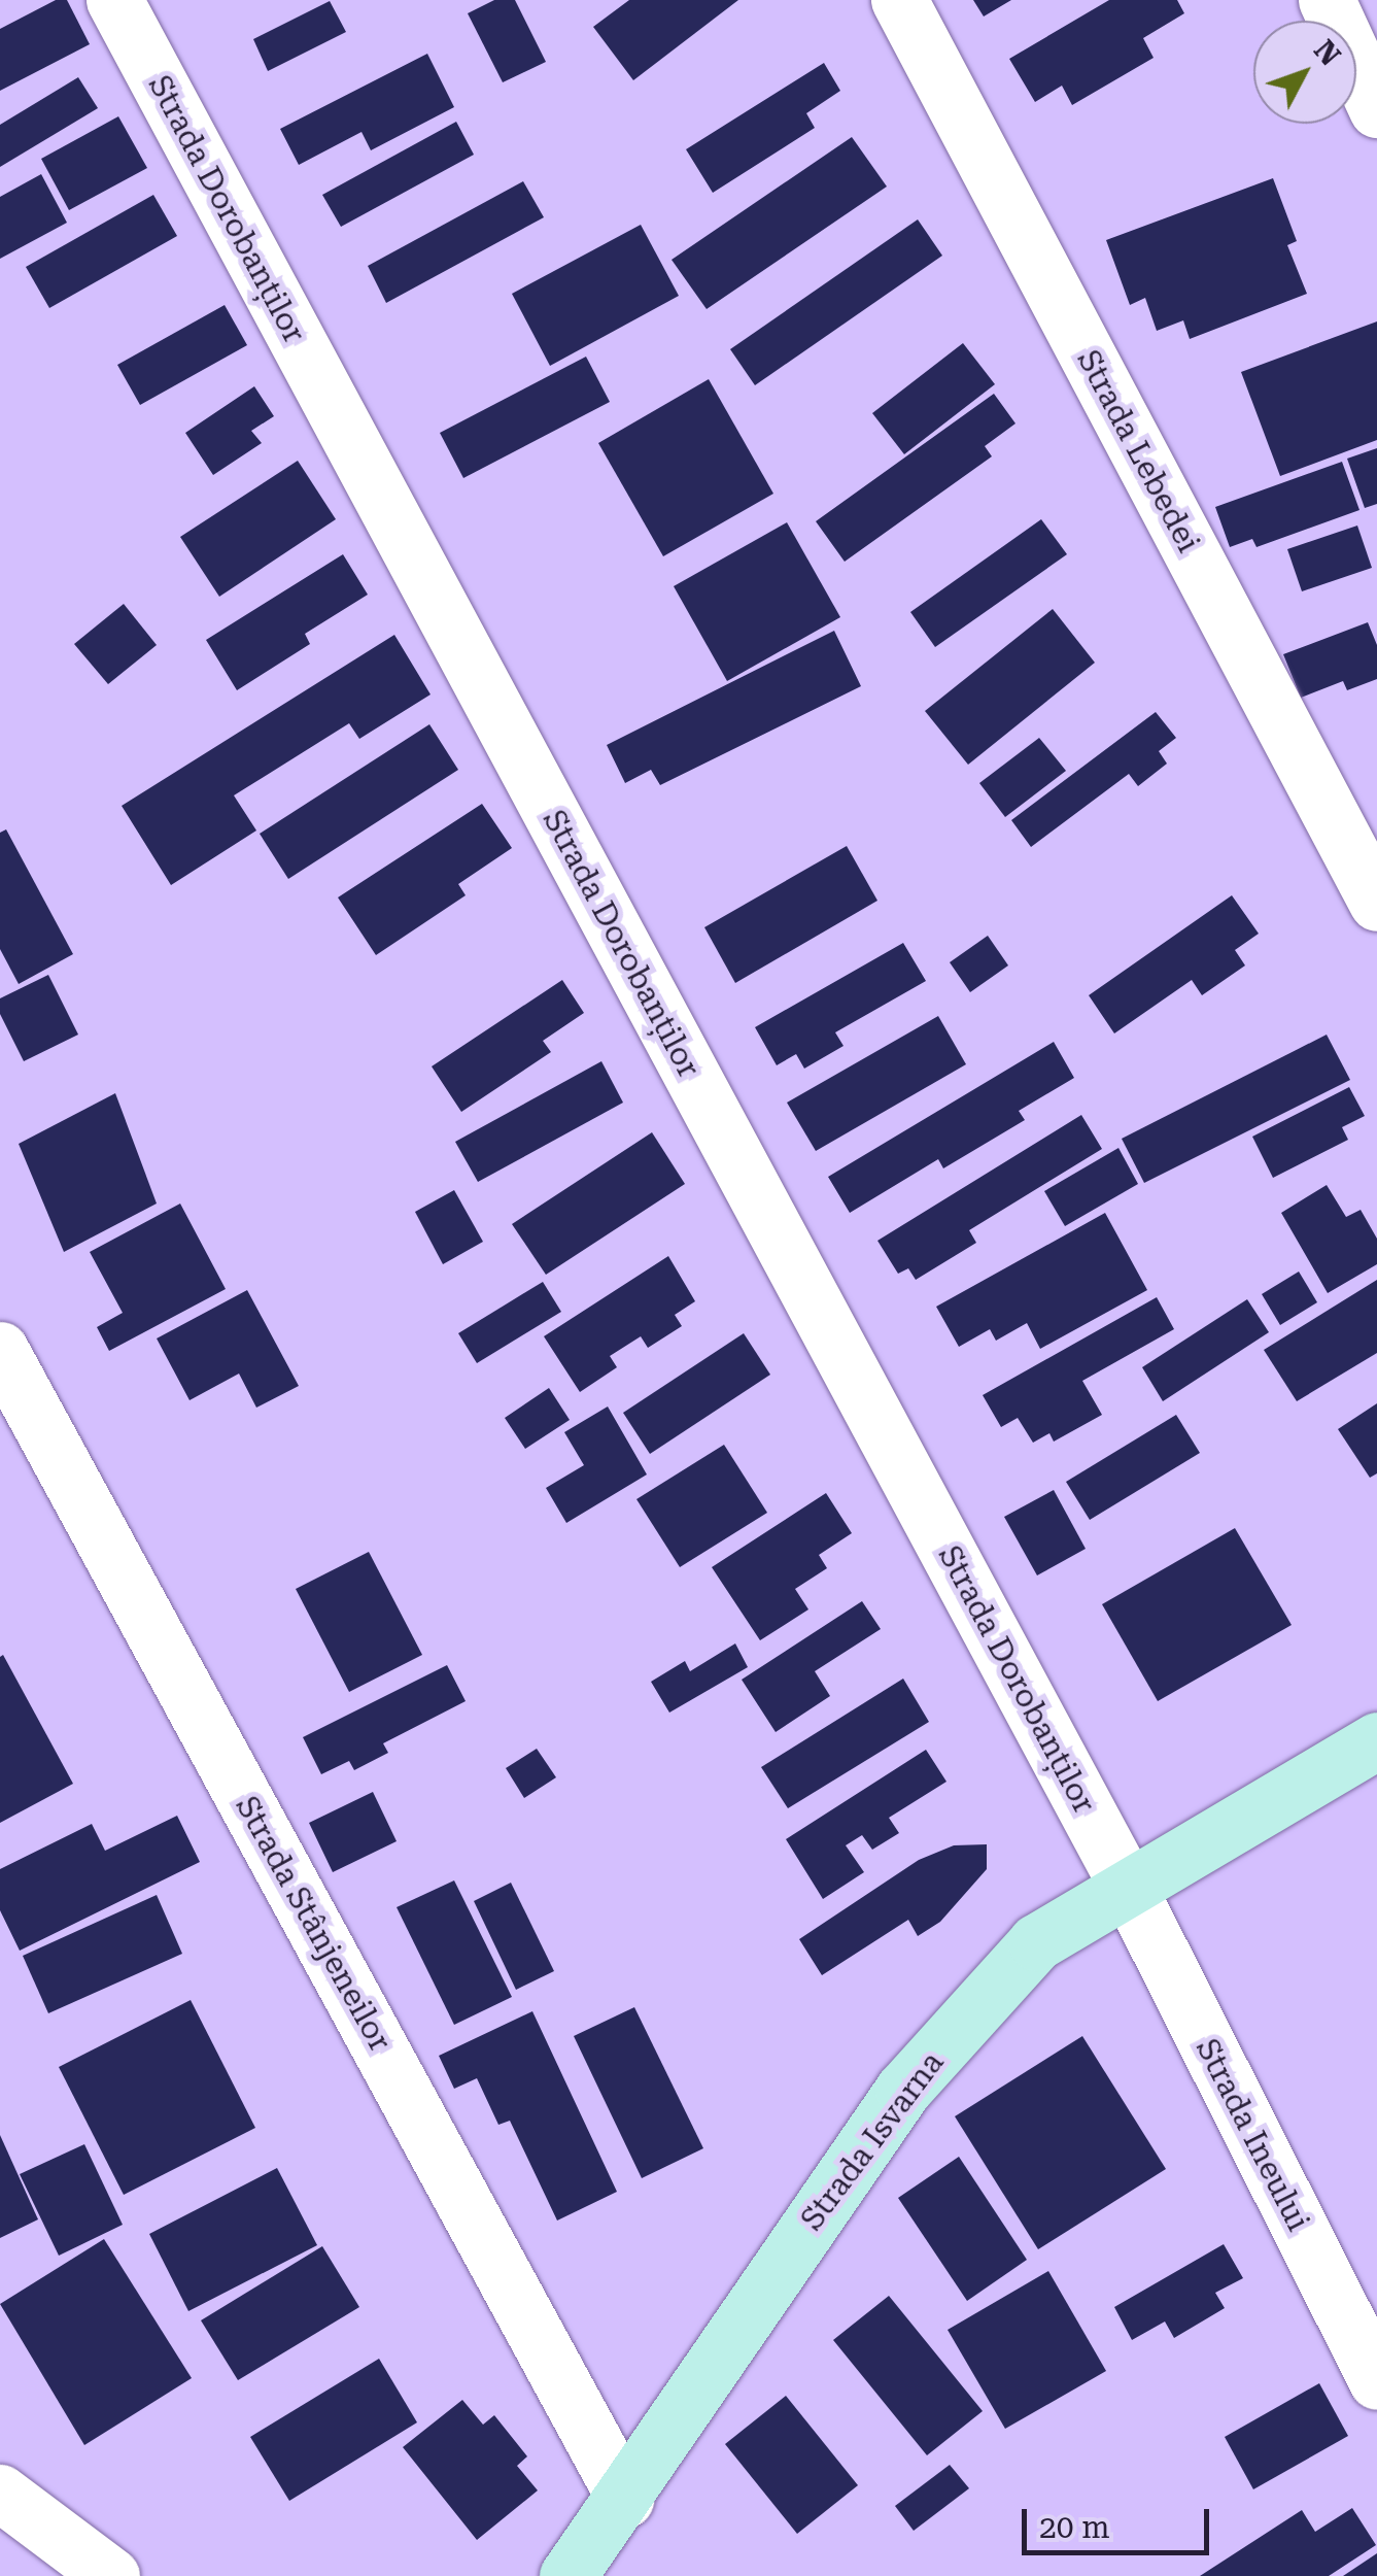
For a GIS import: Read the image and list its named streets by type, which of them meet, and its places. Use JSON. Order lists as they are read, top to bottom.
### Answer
{
  "streets": {
    "street": [
      "Strada Dorobanților",
      "Strada Lebedei",
      "Strada Stânjeneilor",
      "Strada Ineului",
      "Strada Isvarna"
    ]
  },
  "crossings": [
    ["Strada Dorobanților", "Strada Ineului"],
    ["Strada Dorobanților", "Strada Isvarna"],
    ["Strada Stânjeneilor", "Strada Isvarna"],
    ["Strada Ineului", "Strada Isvarna"]
  ],
  "scale_bar": "20 m",
  "north": "top right"
}
